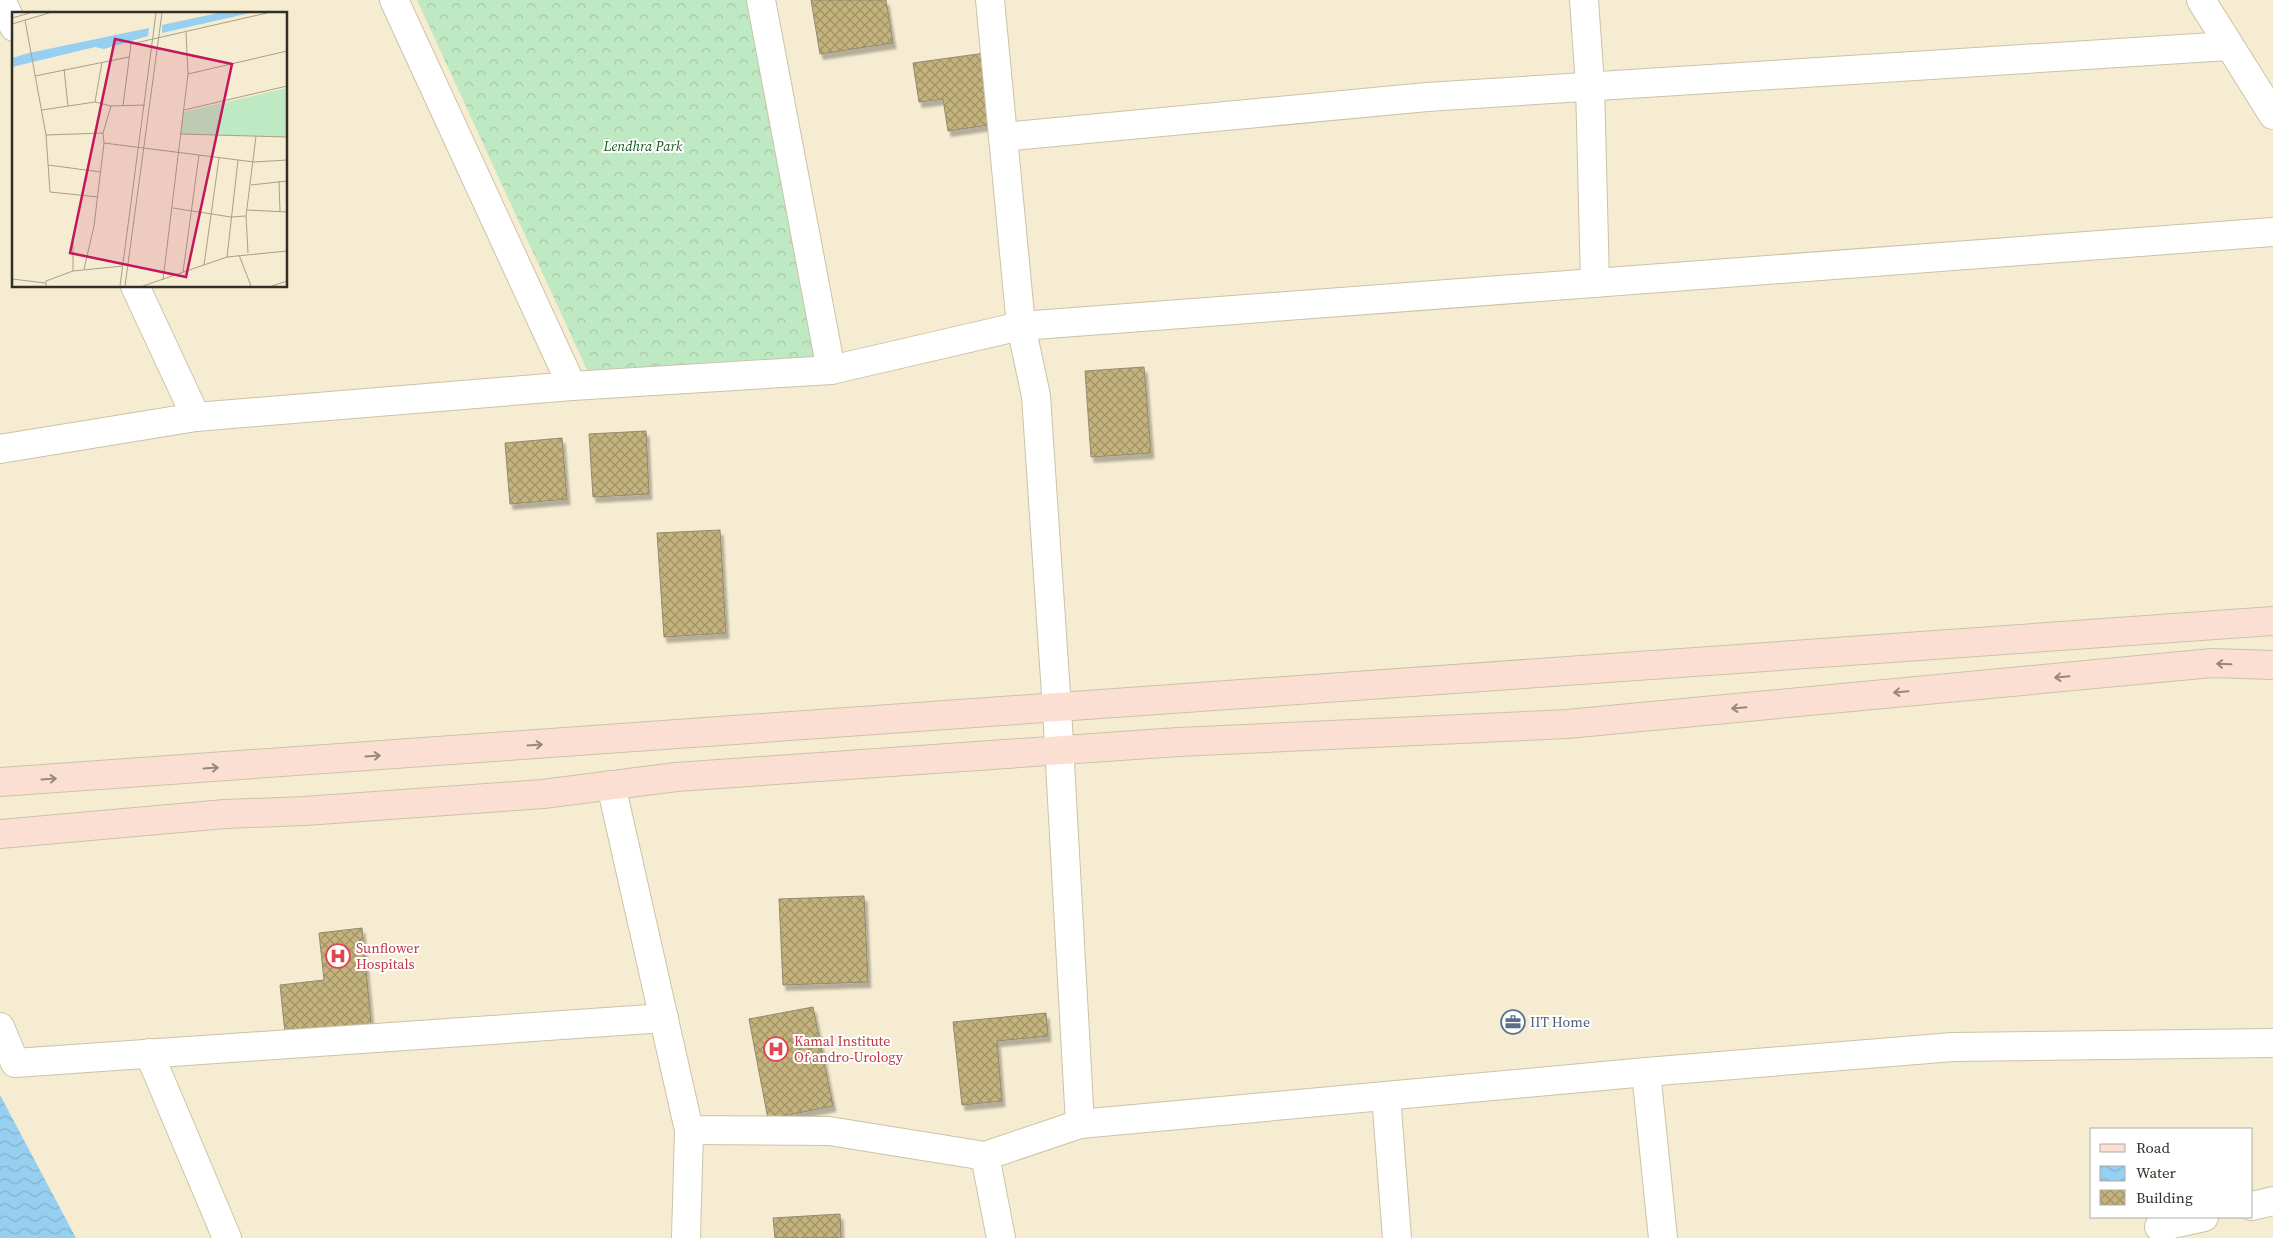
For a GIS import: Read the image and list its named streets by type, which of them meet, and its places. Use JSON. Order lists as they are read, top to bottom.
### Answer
{
  "parks": ["Lendhra Park"],
  "places": {
    "hospital": ["Sunflower Hospitals", "Kamal Institute Of andro-Urology"],
    "office": ["IIT Home"]
  },
  "legend": ["Road", "Water", "Building"]
}
